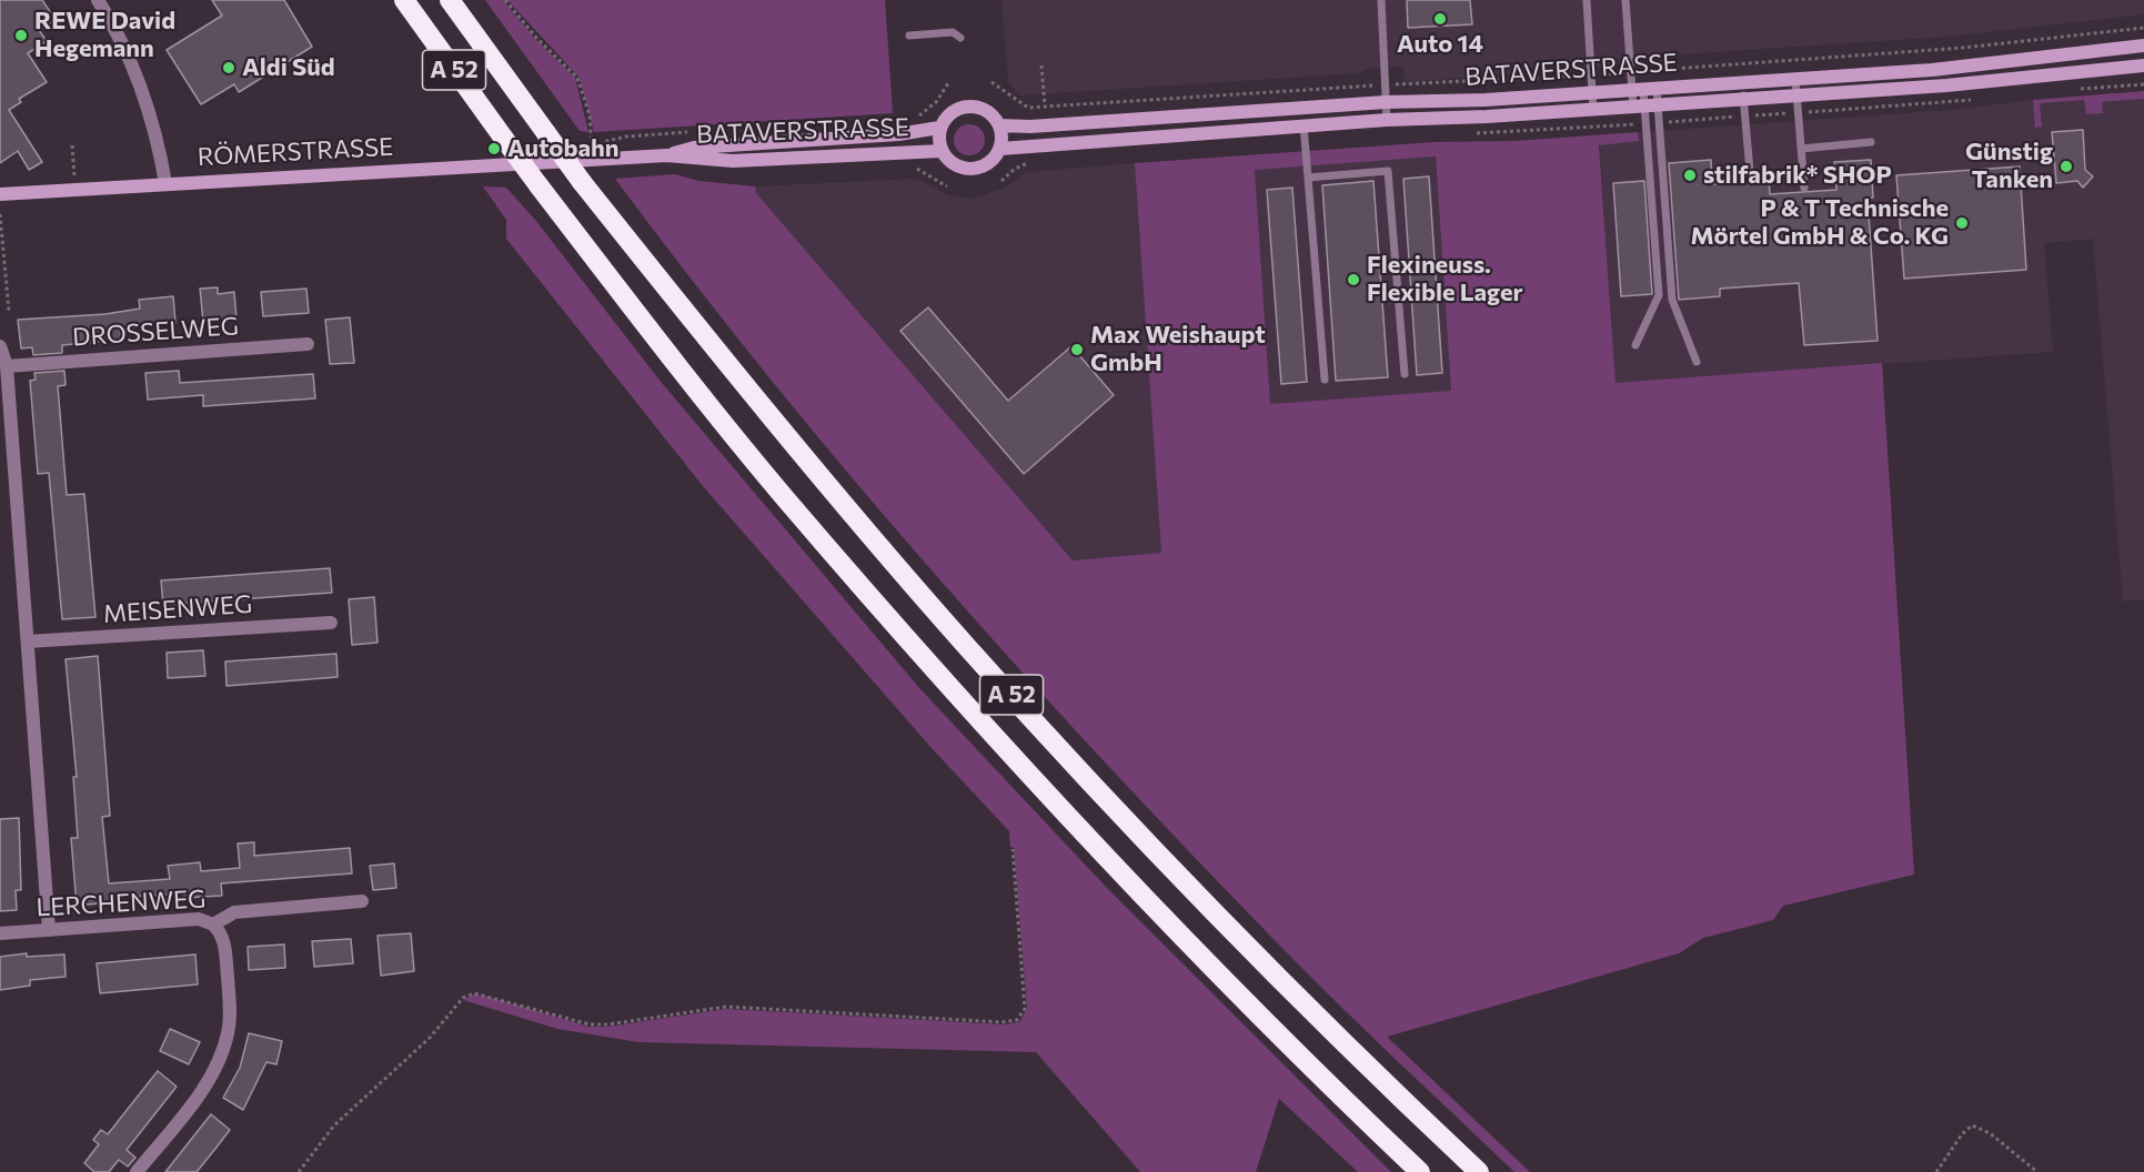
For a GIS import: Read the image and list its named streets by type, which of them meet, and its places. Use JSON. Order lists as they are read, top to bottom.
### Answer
{
  "streets": {
    "highway": ["A 52"],
    "street": [
      "BATAVERSTRASSE",
      "RÖMERSTRASSE",
      "DROSSELWEG",
      "MEISENWEG",
      "LERCHENWEG"
    ]
  },
  "crossings": [
    ["BATAVERSTRASSE", "RÖMERSTRASSE"]
  ],
  "places": [
    "Auto 14",
    "REWE David Hegemann",
    "Aldi Süd",
    "Autobahn",
    "Günstig Tanken",
    "stilfabrik* SHOP",
    "P & T Technische Mörtel GmbH & Co. KG",
    "Flexineuss. Flexible Lager",
    "Max Weishaupt GmbH"
  ]
}
